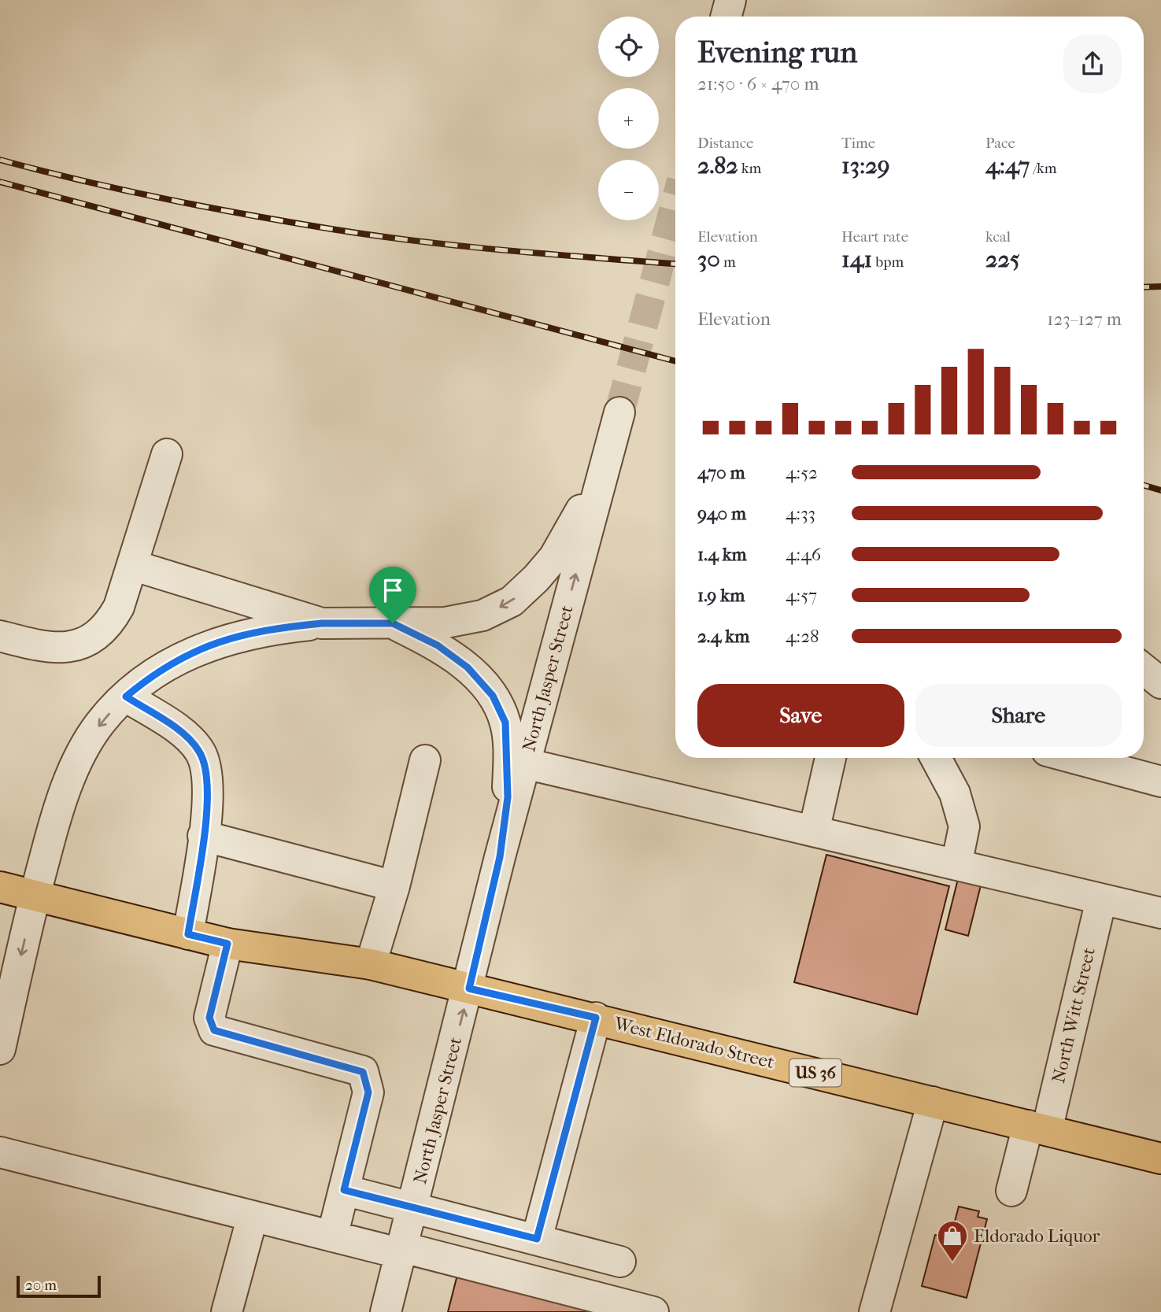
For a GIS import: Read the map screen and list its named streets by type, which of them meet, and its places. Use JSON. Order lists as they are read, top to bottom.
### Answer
{
  "streets": {
    "main road": ["West Eldorado Street", "US 36"],
    "street": ["North Jasper Street", "North Witt Street"]
  },
  "crossings": [
    ["North Jasper Street", "West Eldorado Street"],
    ["North Witt Street", "West Eldorado Street"]
  ],
  "places": {
    "shop": ["Eldorado Liquor"]
  },
  "scale_bar": "20 m",
  "page": {
    "map_buttons": ["+", "−"],
    "heading": ["Evening run", "21:50 · 6 × 470 m"],
    "stats": [
      ["Distance", "2.82 km"],
      ["Time", "13:29"],
      ["Pace", "4:47 /km"],
      ["Elevation", "30 m"],
      ["Heart rate", "141 bpm"],
      ["kcal", "225"]
    ],
    "chart": ["Elevation", "123–127 m"],
    "list": [
      {
        "name": "470 m",
        "note": "4:52"
      },
      {
        "name": "940 m",
        "note": "4:33"
      },
      {
        "name": "1.4 km",
        "note": "4:46"
      },
      {
        "name": "1.9 km",
        "note": "4:57"
      },
      {
        "name": "2.4 km",
        "note": "4:28"
      }
    ],
    "buttons": ["Save", "Share"],
    "scale": "20 m"
  }
}
